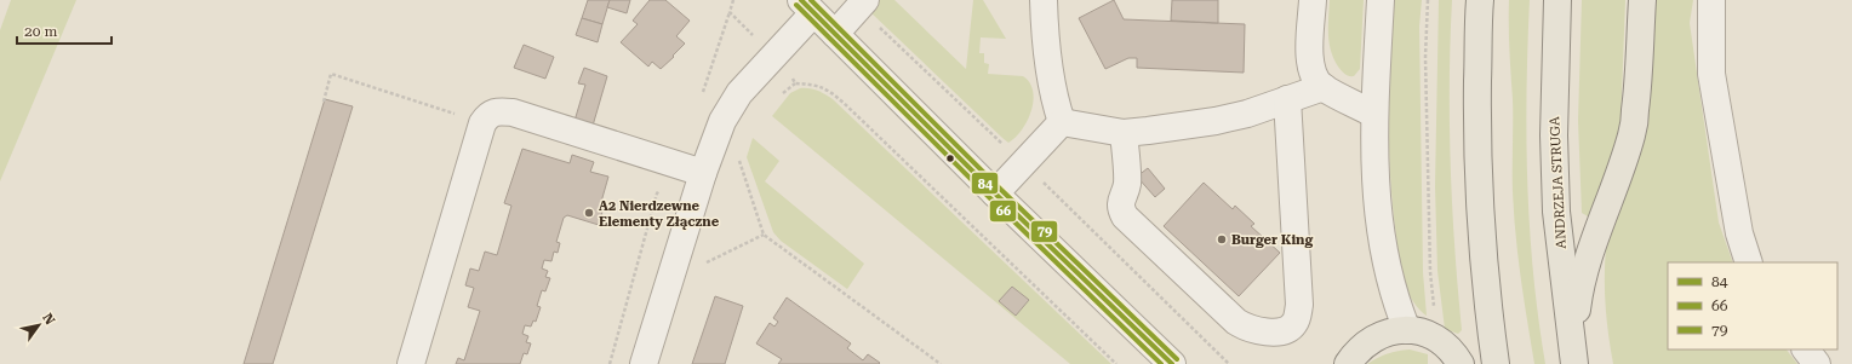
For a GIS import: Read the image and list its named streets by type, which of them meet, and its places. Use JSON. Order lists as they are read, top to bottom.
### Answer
{
  "streets": {
    "main road": ["ANDRZEJA STRUGA"]
  },
  "places": ["A2 Nierdzewne Elementy Złączne", "Burger King"],
  "lines": ["transit line 84", "transit line 79", "transit line 66"],
  "legend": ["84", "66", "79"],
  "scale_bar": "20 m",
  "north": "top right"
}
